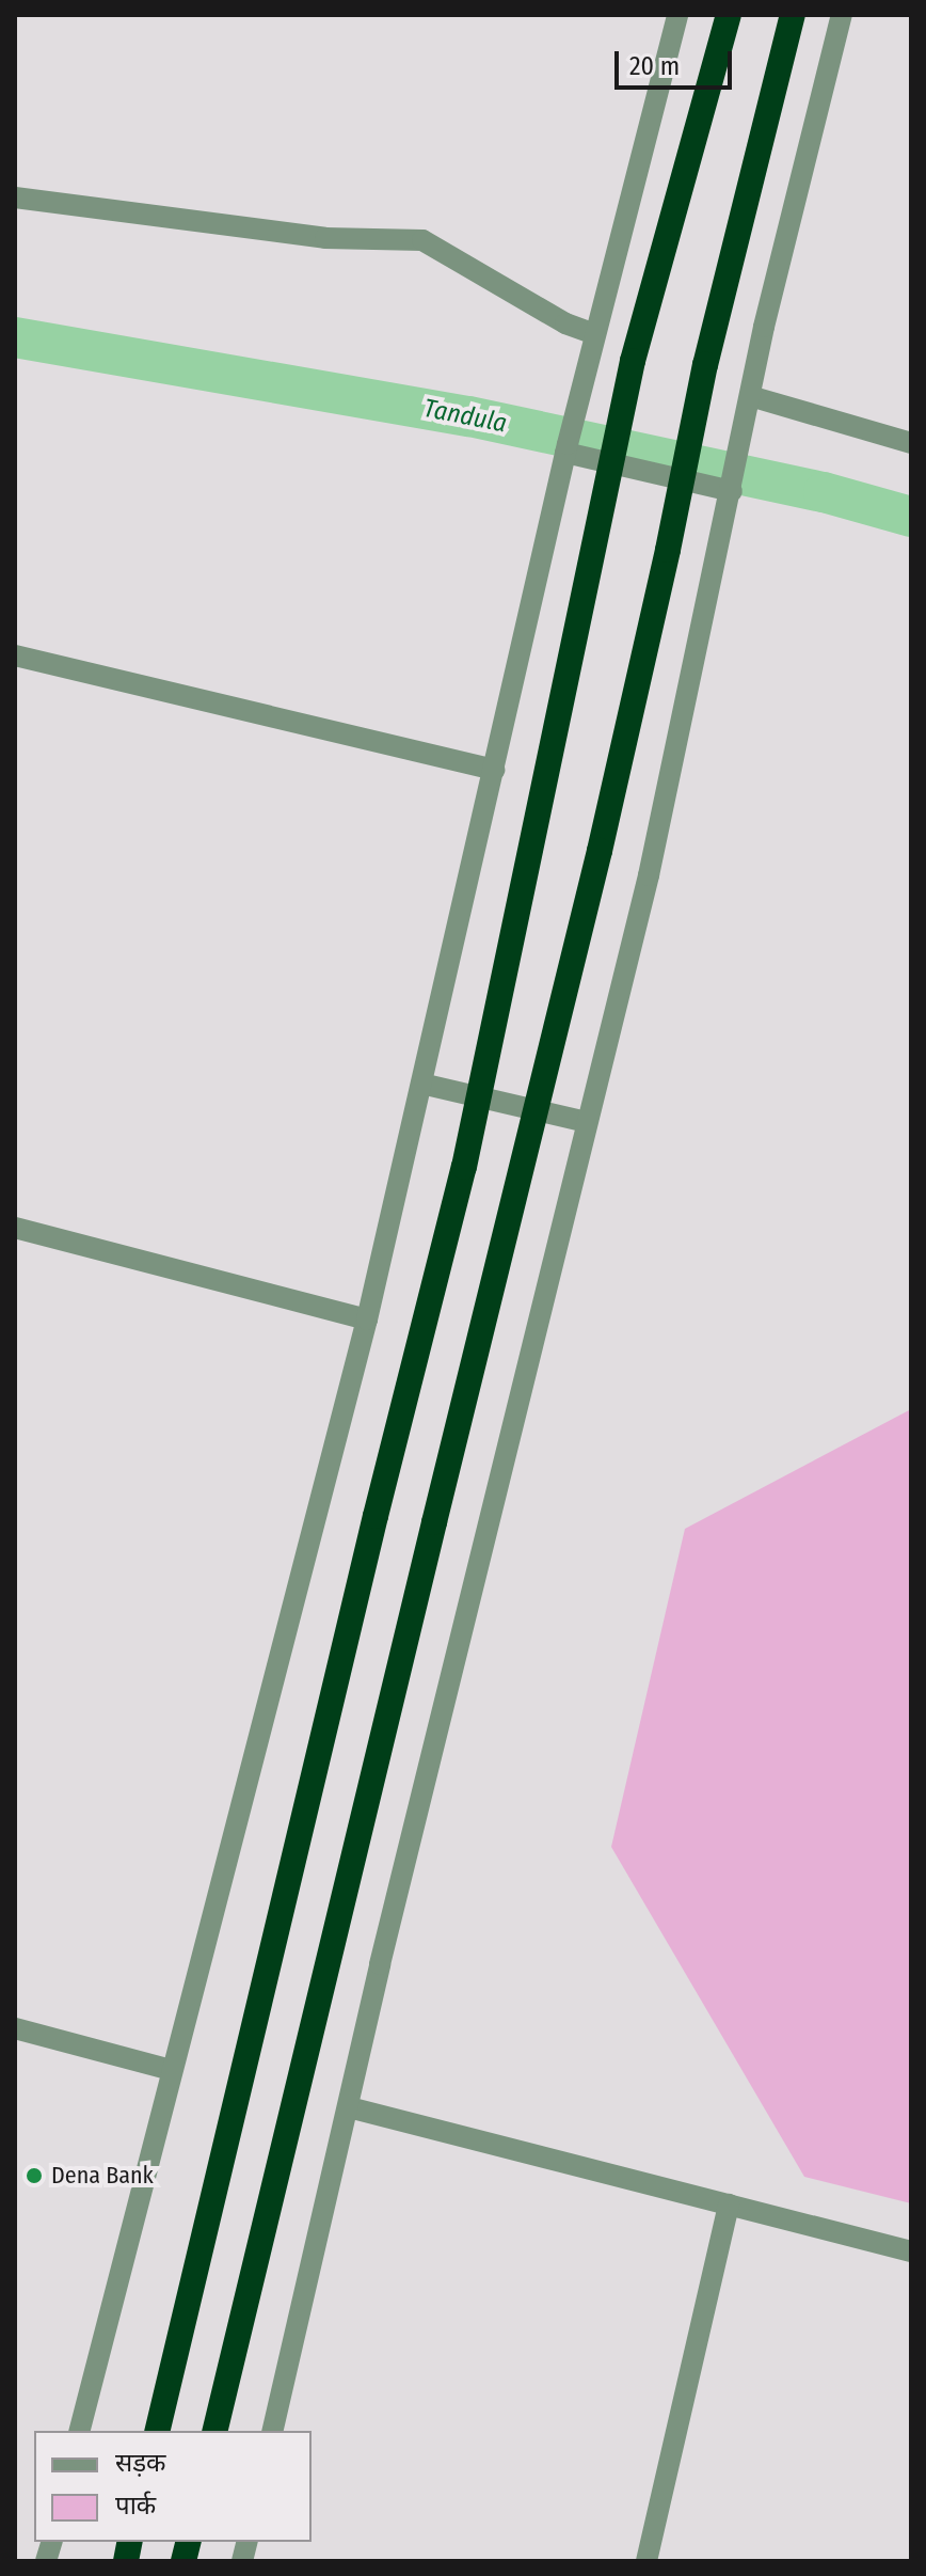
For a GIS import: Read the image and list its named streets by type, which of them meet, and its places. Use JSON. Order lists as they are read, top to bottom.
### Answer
{
  "water": ["Tandula"],
  "places": ["Dena Bank"],
  "legend": ["सड़क", "पार्क"],
  "scale_bar": "20 m"
}
